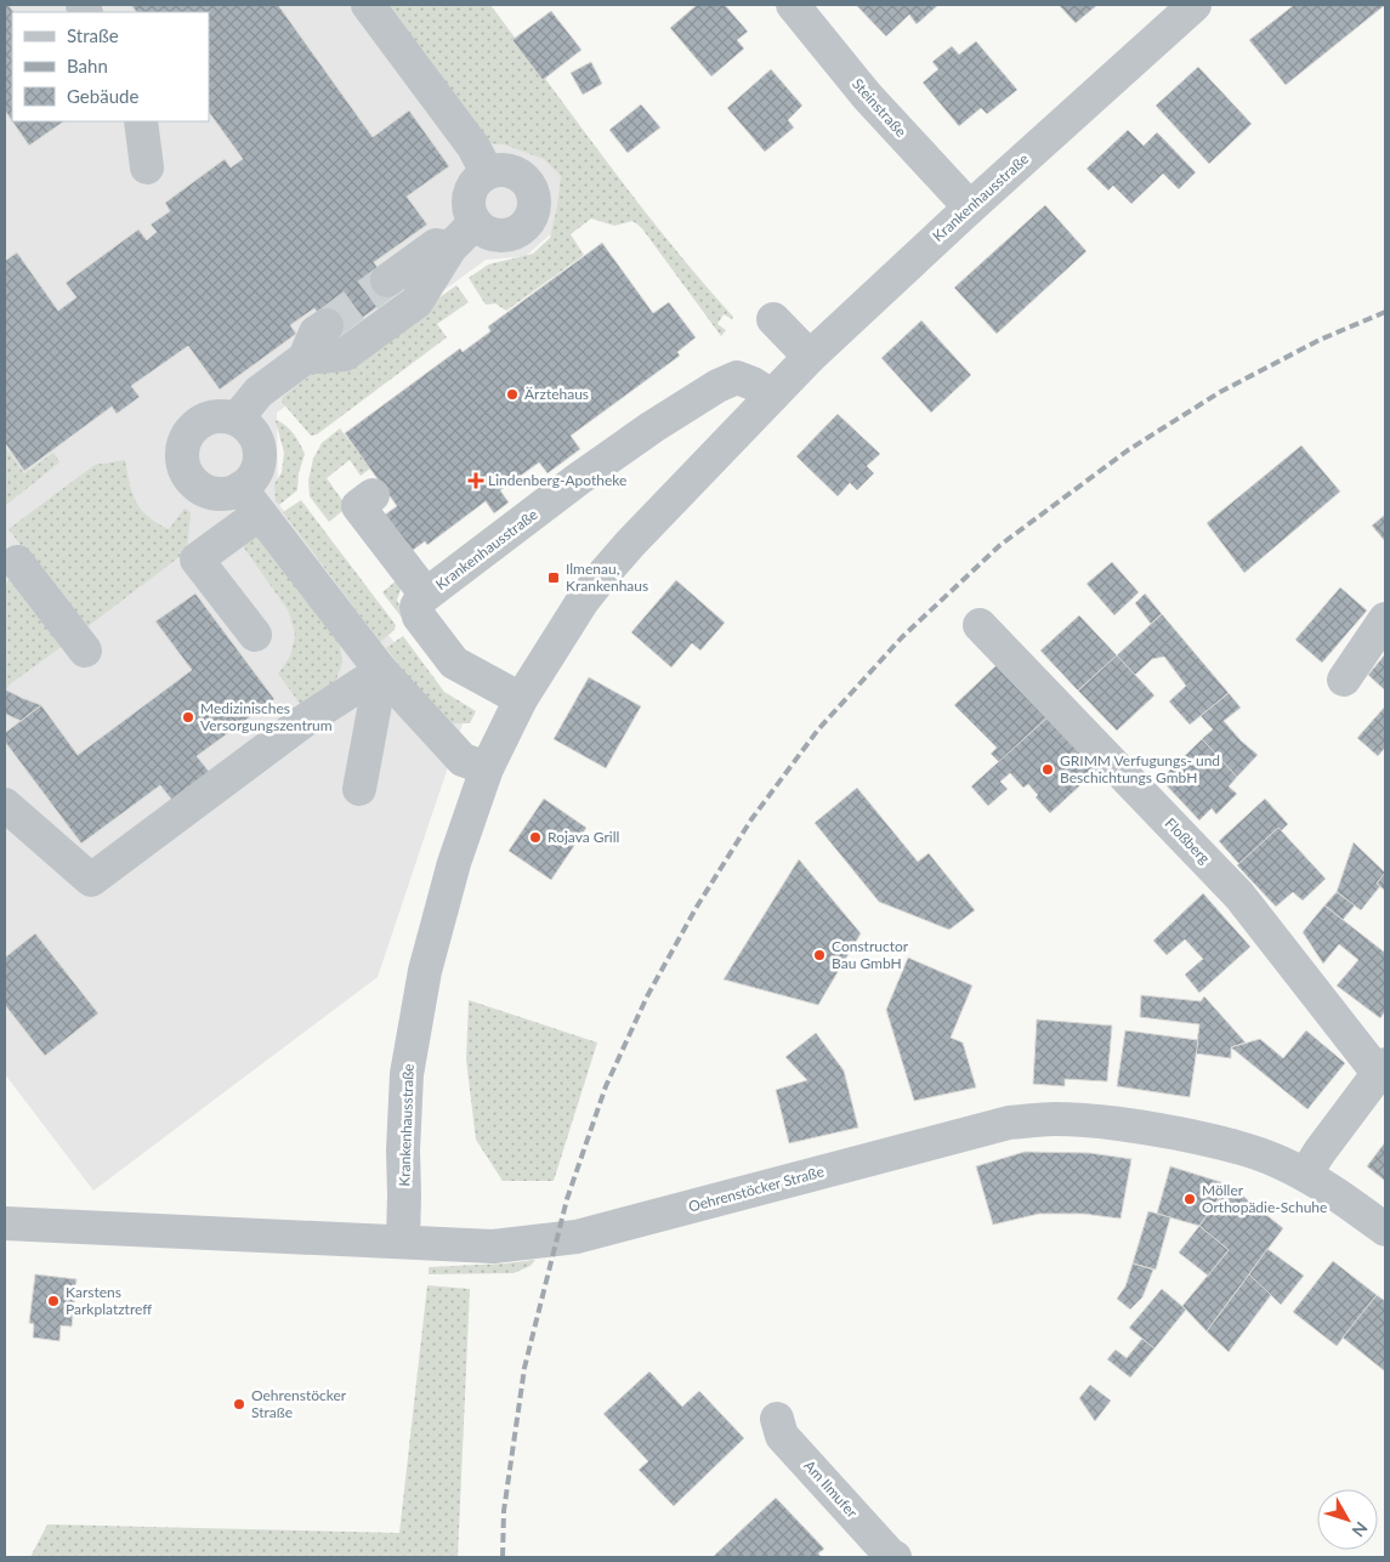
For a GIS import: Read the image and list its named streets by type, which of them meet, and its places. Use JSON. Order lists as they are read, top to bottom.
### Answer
{
  "streets": {
    "street": [
      "Steinstraße",
      "Krankenhausstraße",
      "Floßberg",
      "Oehrenstöcker Straße",
      "Am Ilmufer"
    ]
  },
  "crossings": [
    ["Steinstraße", "Krankenhausstraße"],
    ["Krankenhausstraße", "Oehrenstöcker Straße"]
  ],
  "places": {
    "other": [
      "Ärztehaus",
      "Medizinisches Versorgungszentrum",
      "GRIMM Verfugungs- und Beschichtungs GmbH",
      "Rojava Grill",
      "Constructor Bau GmbH",
      "Möller Orthopädie-Schuhe",
      "Karstens Parkplatztreff",
      "Oehrenstöcker Straße"
    ],
    "health": ["Lindenberg-Apotheke"],
    "transit": ["Ilmenau, Krankenhaus"]
  },
  "legend": ["Straße", "Bahn", "Gebäude"],
  "north": "bottom right"
}
